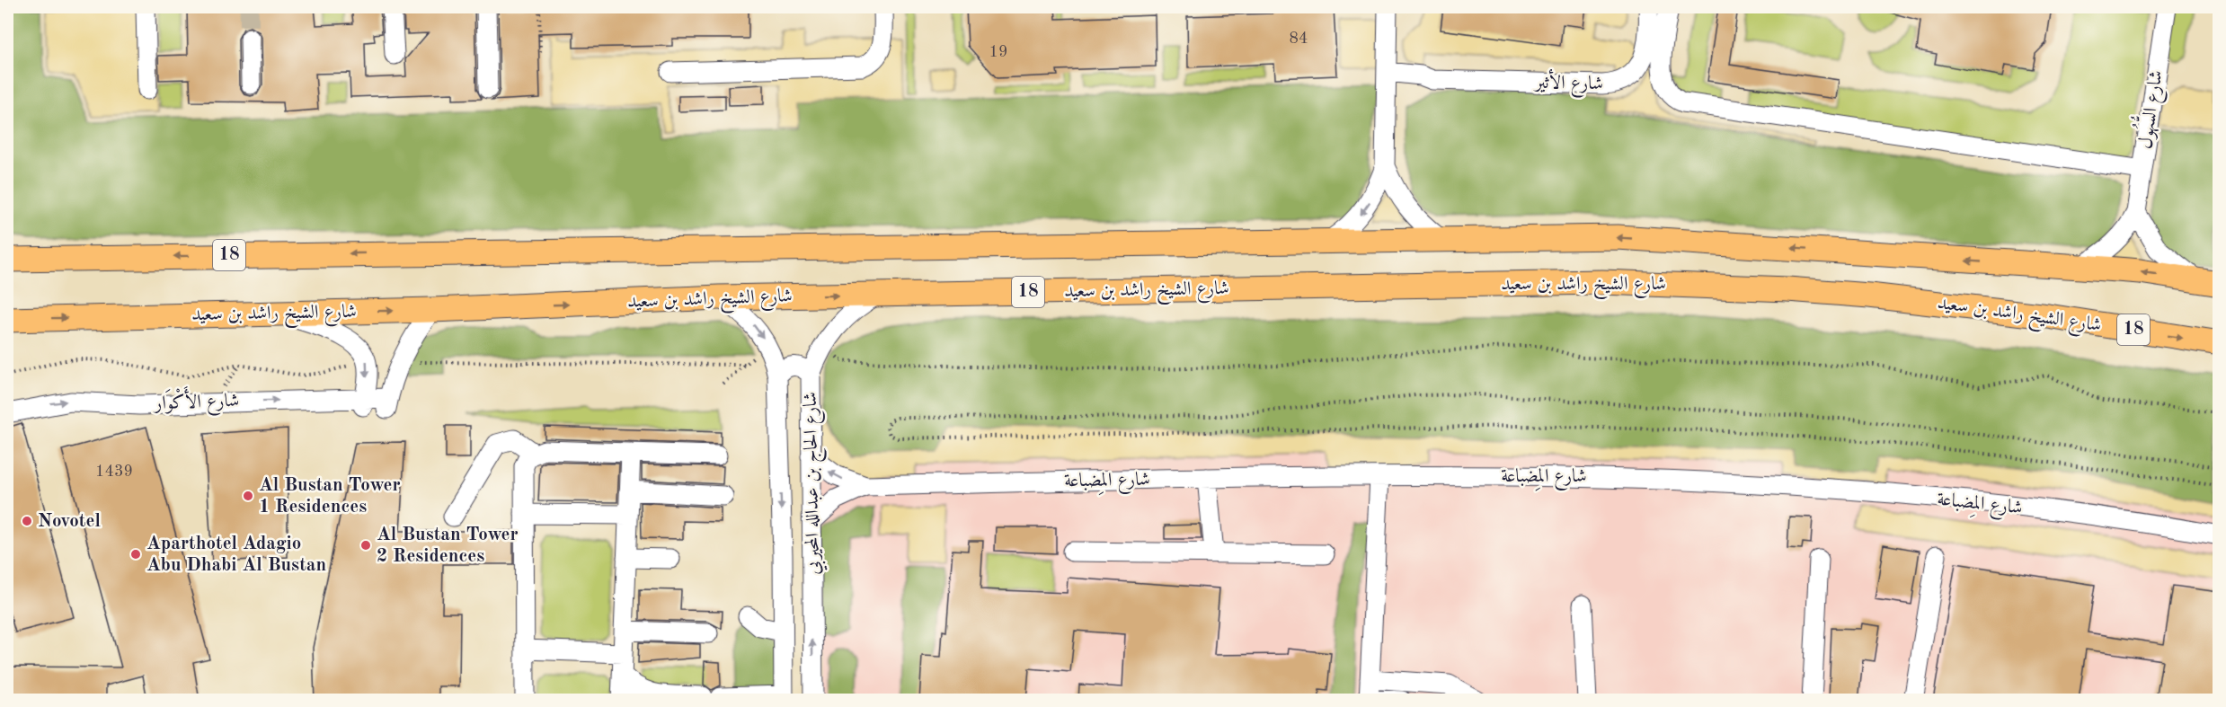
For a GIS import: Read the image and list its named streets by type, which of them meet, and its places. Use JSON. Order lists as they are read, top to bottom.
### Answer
{
  "streets": {
    "main road": ["18", "شارع الشيخ راشد بن سعيد"],
    "street": [
      "شارع الأثير",
      "شارع السُّهُول",
      "شارع الأَكْوَار",
      "شارع المِضباعة",
      "شارع الحاج بن عبدالله المحيربي"
    ]
  },
  "crossings": [
    ["شارع السُّهُول", "18"],
    ["شارع الشيخ راشد بن سعيد", "شارع الحاج بن عبدالله المحيربي"],
    ["شارع المِضباعة", "شارع الحاج بن عبدالله المحيربي"]
  ],
  "one_way": ["شارع الأَكْوَار"],
  "places": [
    "Al Bustan Tower 1 Residences",
    "Novotel",
    "Al Bustan Tower 2 Residences",
    "Aparthotel Adagio Abu Dhabi Al Bustan"
  ],
  "house_numbers": ["84", "19", "1439"]
}
